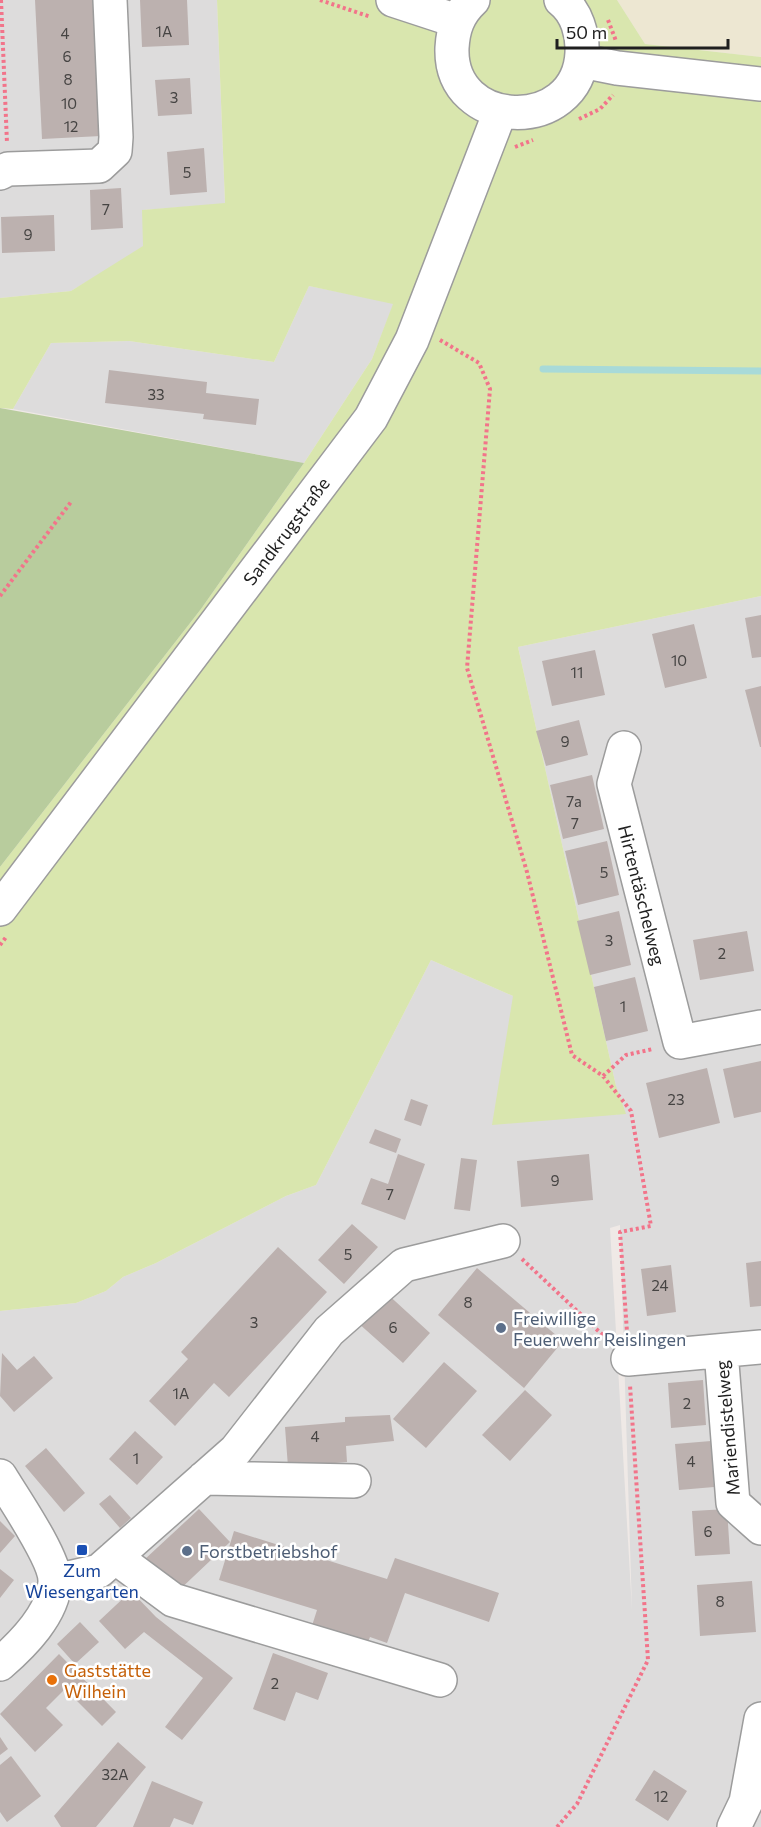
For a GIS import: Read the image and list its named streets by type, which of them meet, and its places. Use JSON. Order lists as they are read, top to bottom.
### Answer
{
  "streets": {
    "street": ["Sandkrugstraße", "Hirtentäschelweg", "Mariendistelweg"]
  },
  "places": {
    "other": ["Freiwillige Feuerwehr Reislingen", "Forstbetriebshof", "Gaststätte Wilhein"],
    "transit": ["Zum Wiesengarten"]
  },
  "house_numbers": [
    "1A",
    "4",
    "6",
    "8",
    "3",
    "10",
    "12",
    "5",
    "7",
    "9",
    "33",
    "10",
    "11",
    "9",
    "7a",
    "7",
    "5",
    "3",
    "2",
    "1",
    "23",
    "9",
    "7",
    "5",
    "24",
    "8",
    "3",
    "6",
    "1A",
    "2",
    "4",
    "1",
    "4",
    "6",
    "8",
    "2",
    "32A",
    "12"
  ],
  "scale_bar": "50 m"
}
